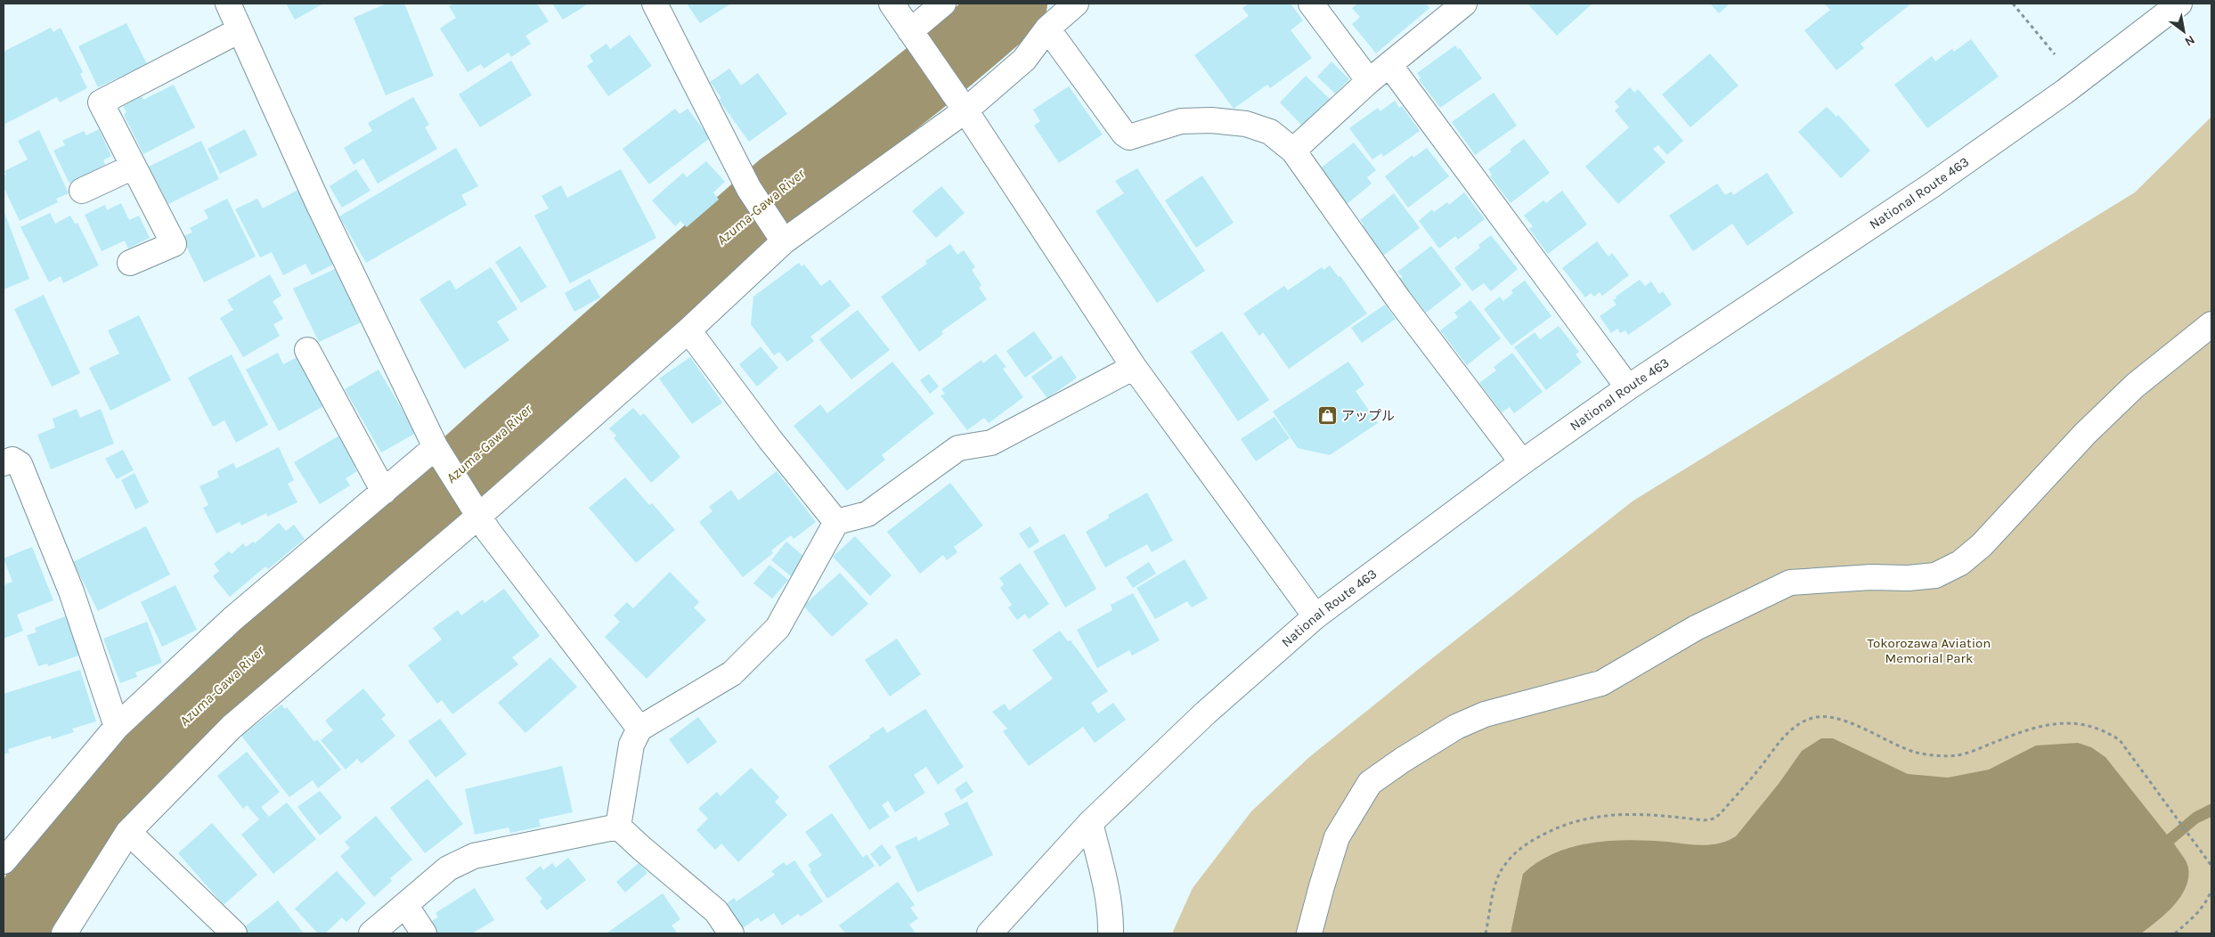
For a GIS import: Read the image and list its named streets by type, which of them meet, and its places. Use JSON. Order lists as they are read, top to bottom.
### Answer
{
  "streets": {
    "main road": ["National Route 463"]
  },
  "water": ["Azuma-Gawa River"],
  "parks": ["Tokorozawa Aviation Memorial Park"],
  "places": {
    "shop": ["アップル"]
  },
  "north": "bottom right"
}
